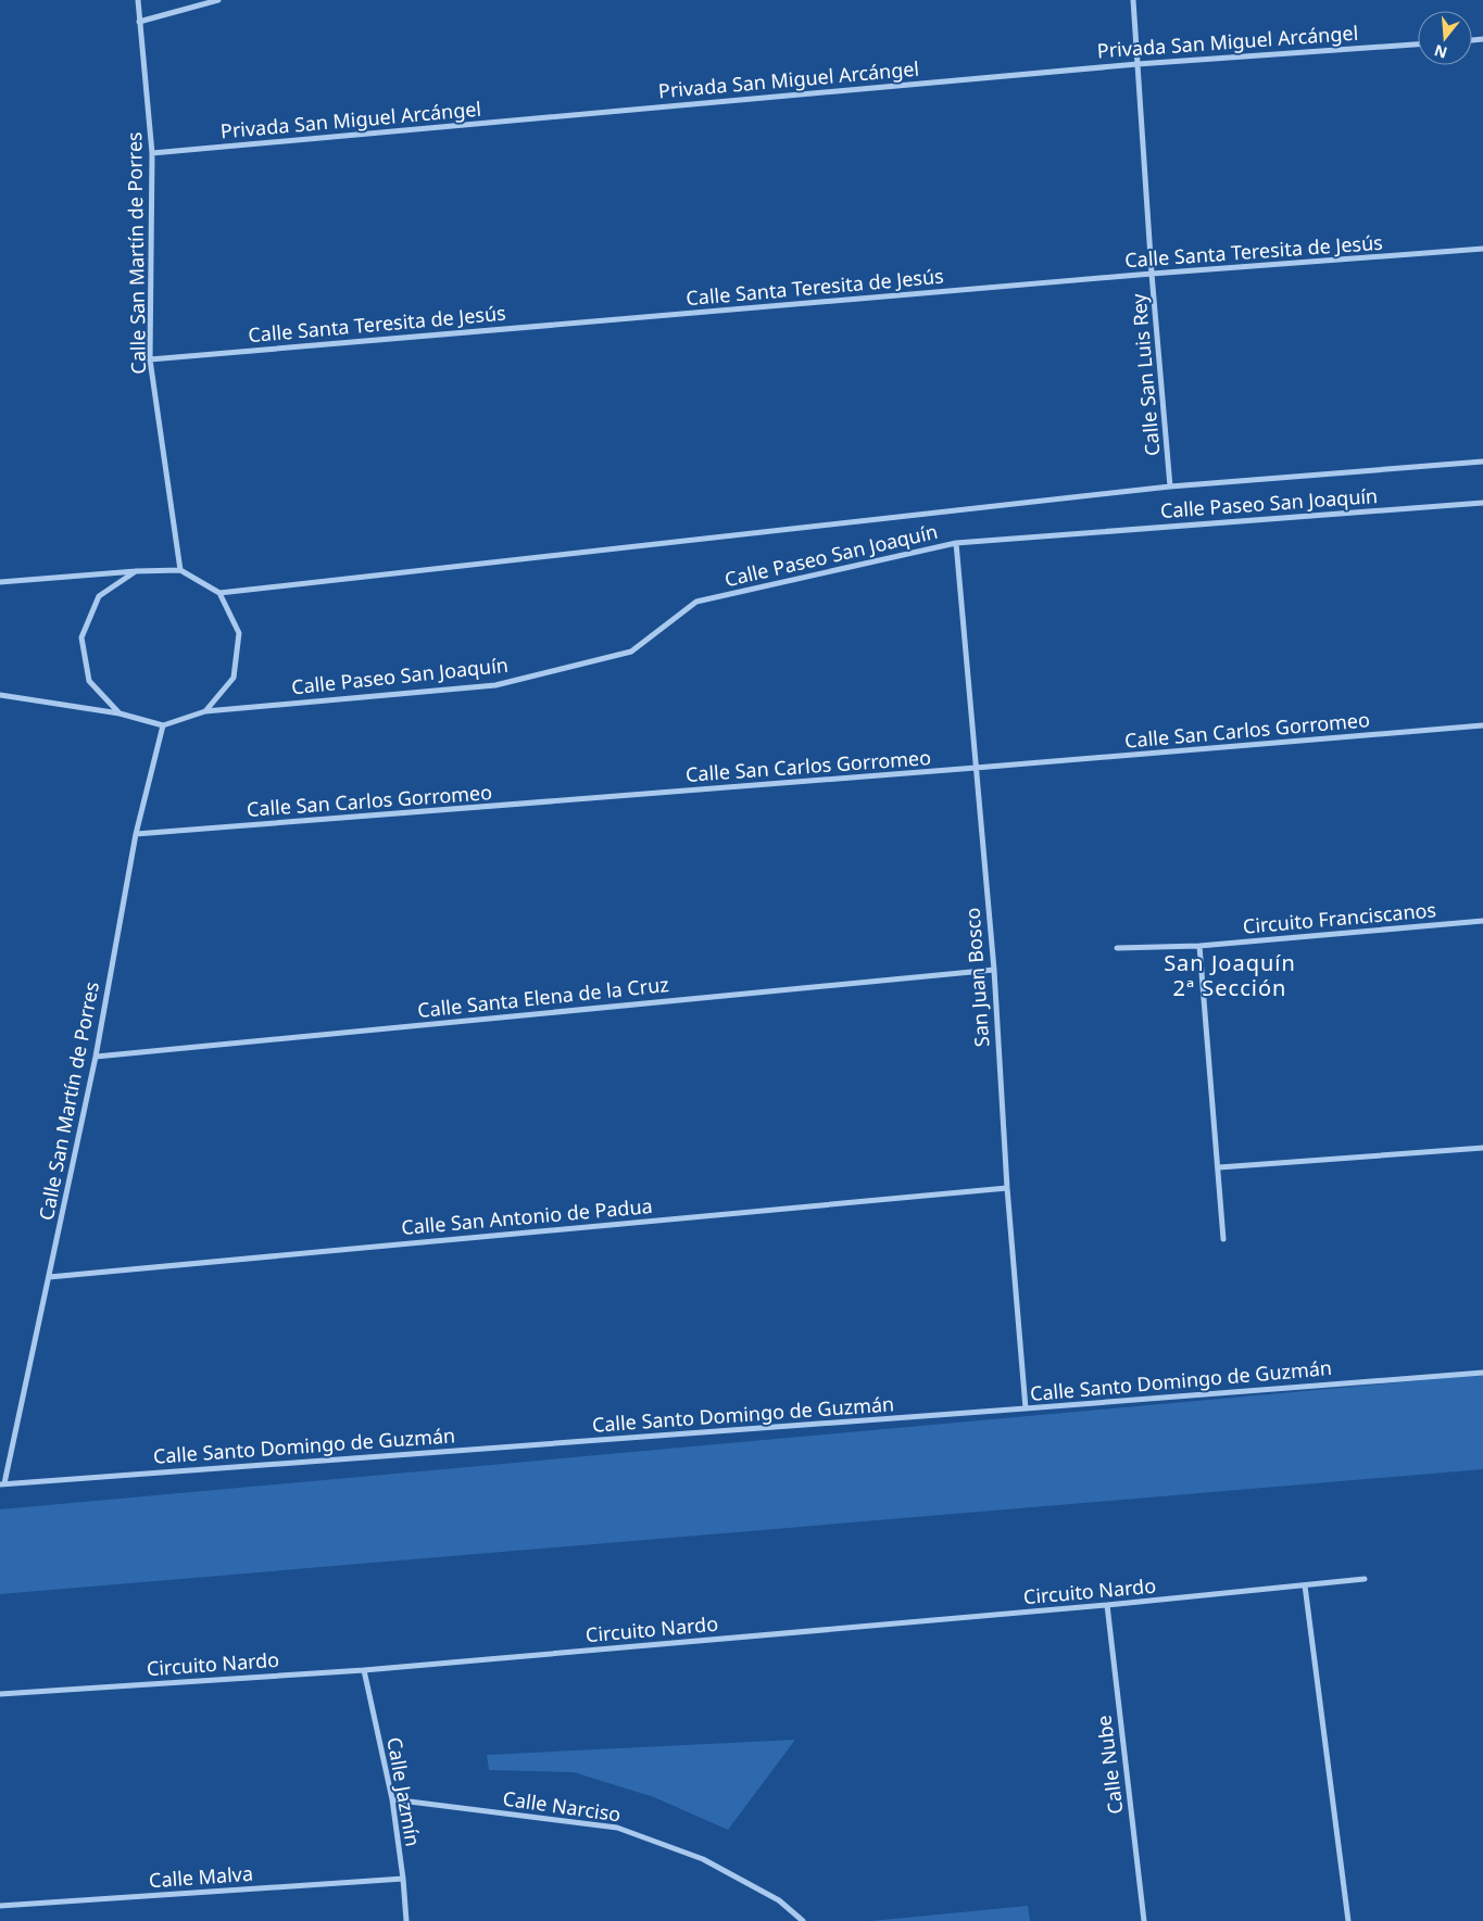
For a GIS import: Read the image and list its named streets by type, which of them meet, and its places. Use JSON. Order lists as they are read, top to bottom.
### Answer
{
  "streets": {
    "street": [
      "Privada San Miguel Arcángel",
      "Calle Santa Teresita de Jesús",
      "Calle San Martín de Porres",
      "Calle San Luis Rey",
      "Calle Paseo San Joaquín",
      "Calle San Carlos Gorromeo",
      "Circuito Franciscanos",
      "San Juan Bosco",
      "Calle Santa Elena de la Cruz",
      "Calle San Antonio de Padua",
      "Calle Santo Domingo de Guzmán",
      "Circuito Nardo",
      "Calle Nube",
      "Calle Jazmín",
      "Calle Narciso",
      "Calle Malva"
    ]
  },
  "crossings": [
    ["Privada San Miguel Arcángel", "Calle San Martín de Porres"],
    ["Privada San Miguel Arcángel", "Calle San Luis Rey"],
    ["Calle Santa Teresita de Jesús", "Calle San Martín de Porres"],
    ["Calle Santa Teresita de Jesús", "Calle San Luis Rey"],
    ["Calle San Martín de Porres", "Calle Paseo San Joaquín"],
    ["Calle San Martín de Porres", "Calle San Carlos Gorromeo"],
    ["Calle San Martín de Porres", "Calle Santa Elena de la Cruz"],
    ["Calle San Martín de Porres", "Calle San Antonio de Padua"],
    ["Calle San Martín de Porres", "Calle Santo Domingo de Guzmán"],
    ["Calle San Luis Rey", "Calle Paseo San Joaquín"],
    ["Calle Paseo San Joaquín", "San Juan Bosco"],
    ["Calle San Carlos Gorromeo", "San Juan Bosco"],
    ["San Juan Bosco", "Calle Santa Elena de la Cruz"],
    ["San Juan Bosco", "Calle San Antonio de Padua"],
    ["San Juan Bosco", "Calle Santo Domingo de Guzmán"],
    ["Circuito Nardo", "Calle Nube"],
    ["Circuito Nardo", "Calle Jazmín"],
    ["Calle Jazmín", "Calle Narciso"],
    ["Calle Jazmín", "Calle Malva"]
  ],
  "districts": ["San Joaquín 2ª Sección"],
  "north": "bottom"
}
